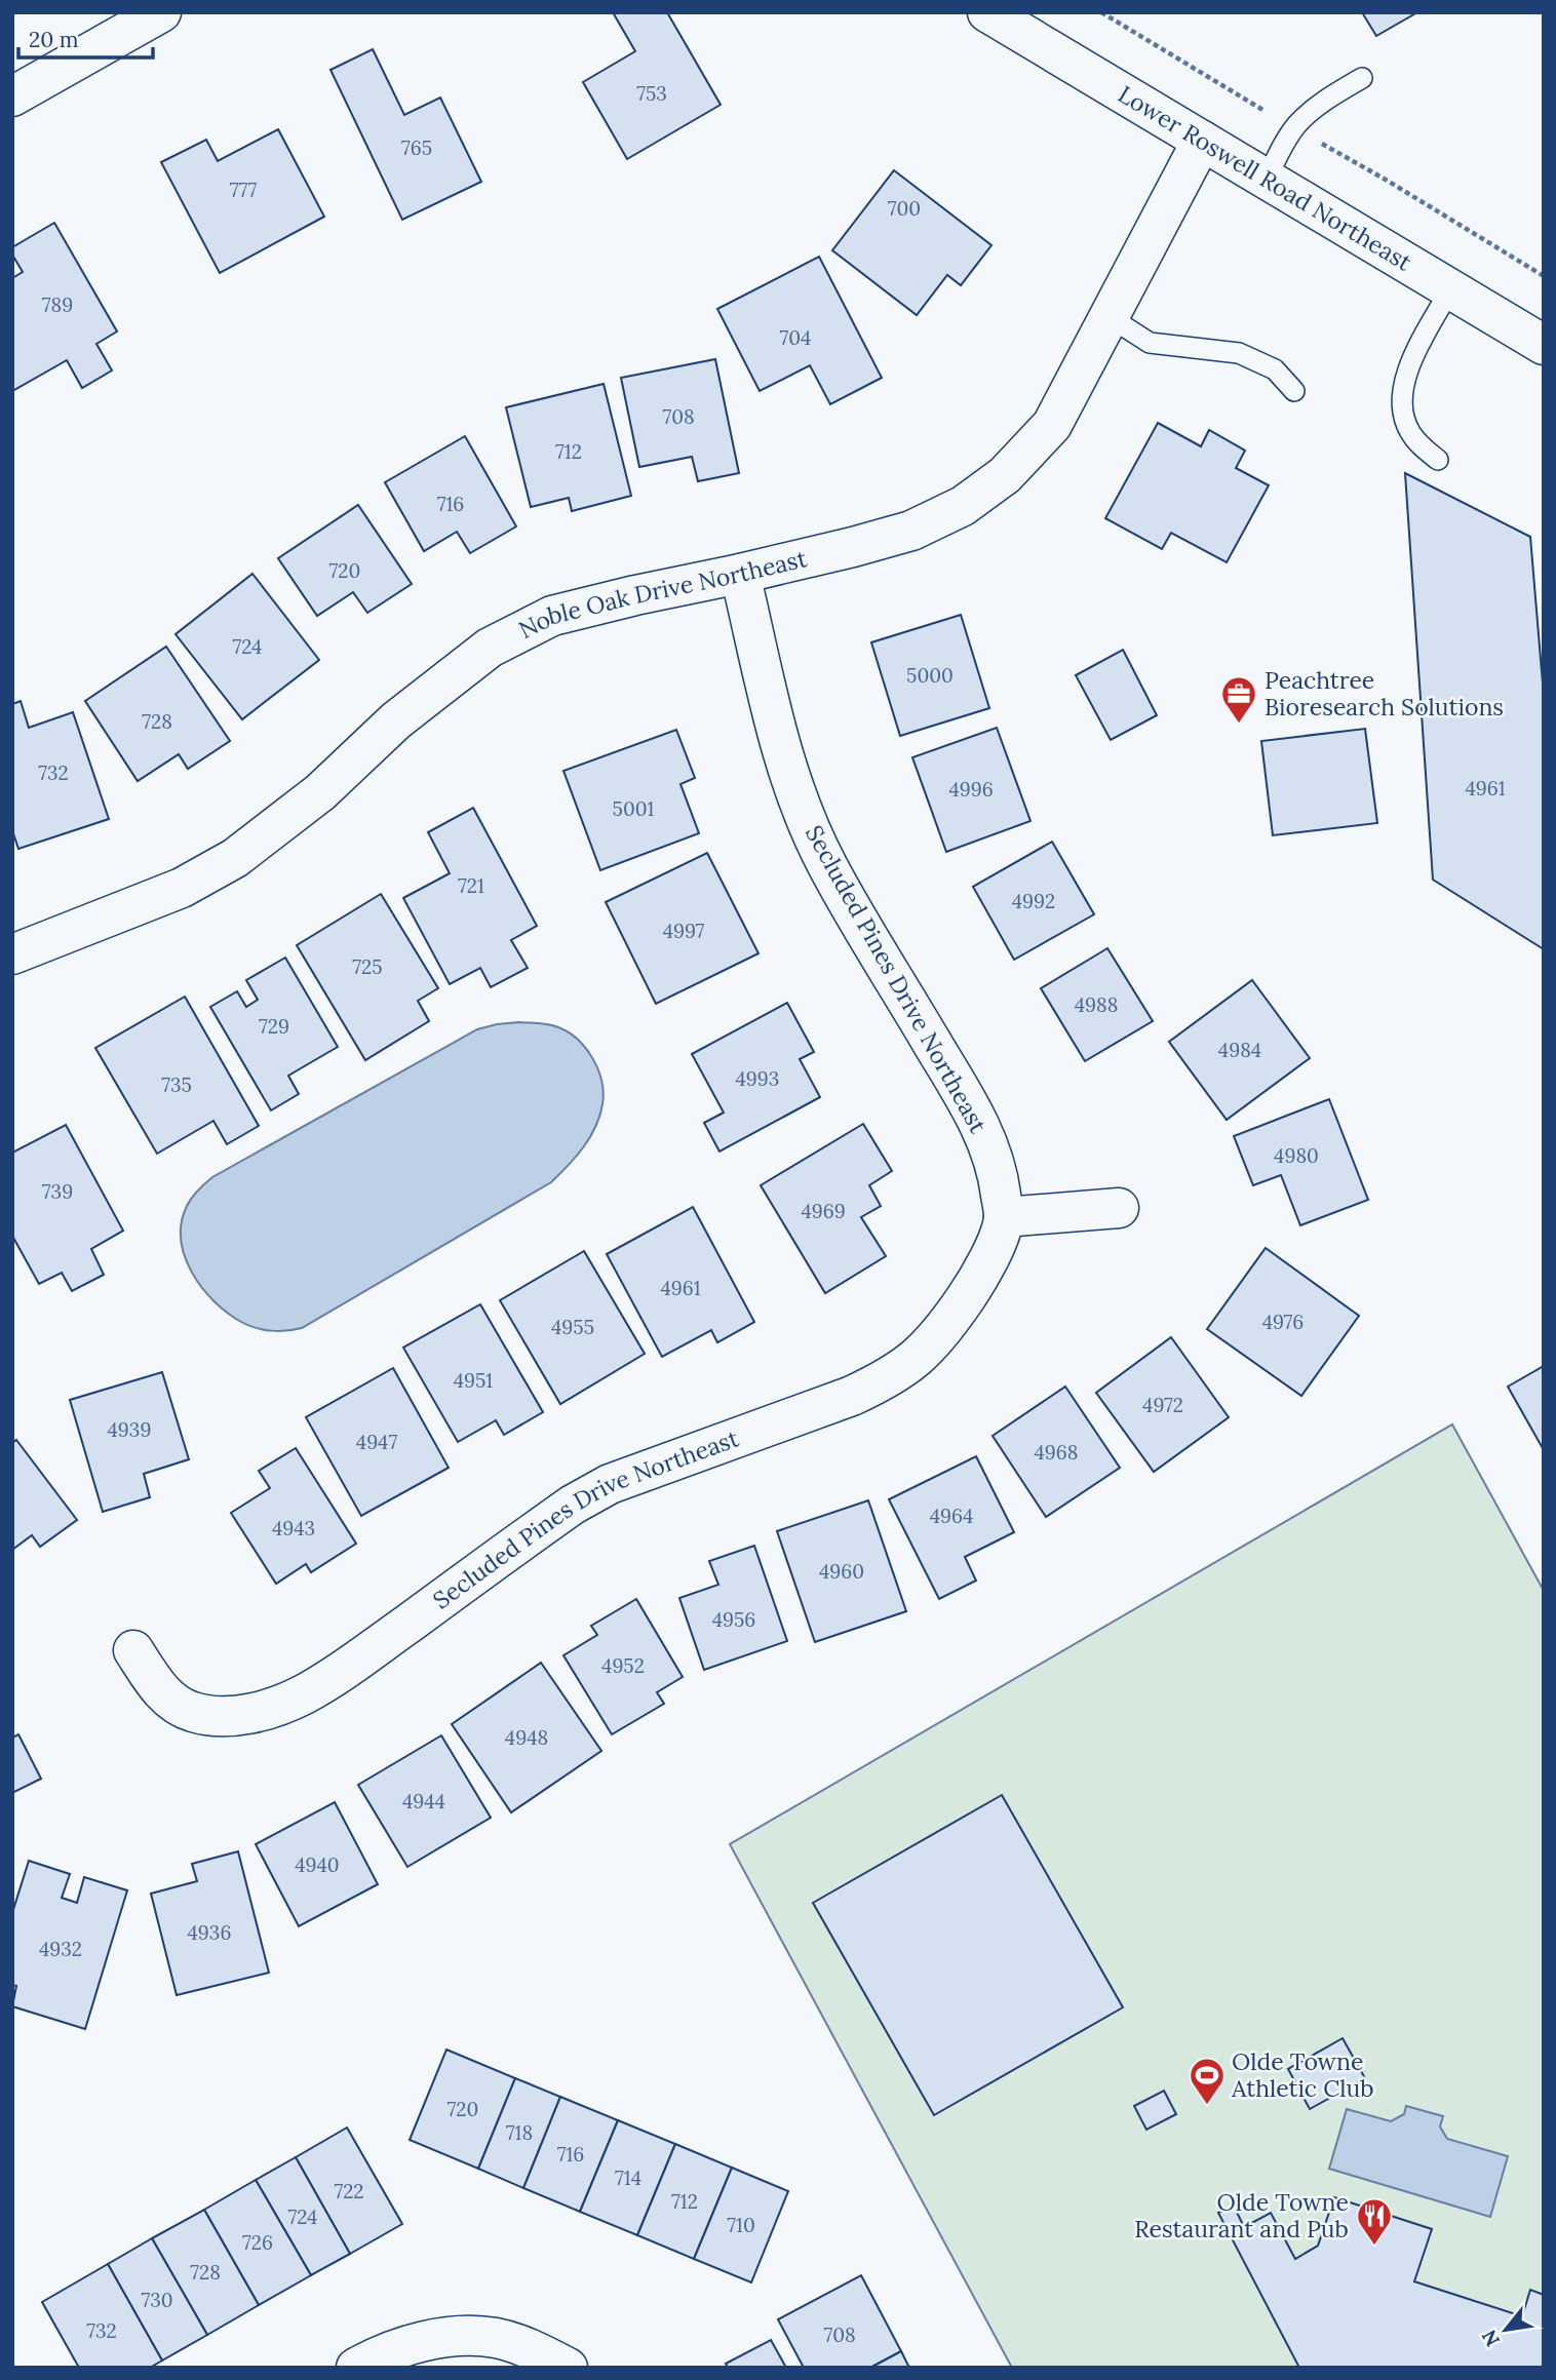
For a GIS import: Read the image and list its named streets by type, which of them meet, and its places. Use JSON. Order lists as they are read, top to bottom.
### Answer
{
  "streets": {
    "street": ["Lower Roswell Road Northeast", "Noble Oak Drive Northeast", "Secluded Pines Drive Northeast"]
  },
  "crossings": [
    ["Lower Roswell Road Northeast", "Noble Oak Drive Northeast"],
    ["Noble Oak Drive Northeast", "Secluded Pines Drive Northeast"]
  ],
  "places": {
    "office": ["Peachtree Bioresearch Solutions"],
    "sports": ["Olde Towne Athletic Club"],
    "restaurant": ["Olde Towne Restaurant and Pub"]
  },
  "house_numbers": [
    "753",
    "765",
    "777",
    "700",
    "789",
    "704",
    "708",
    "712",
    "716",
    "720",
    "724",
    "5000",
    "728",
    "732",
    "4961",
    "4996",
    "5001",
    "721",
    "4992",
    "4997",
    "725",
    "4988",
    "729",
    "4984",
    "4993",
    "735",
    "4980",
    "739",
    "4969",
    "4961",
    "4976",
    "4955",
    "4951",
    "4972",
    "4939",
    "4947",
    "4968",
    "4964",
    "4943",
    "4960",
    "4956",
    "4952",
    "4948",
    "4944",
    "4940",
    "4936",
    "4932",
    "720",
    "718",
    "716",
    "714",
    "722",
    "712",
    "724",
    "710",
    "726",
    "728",
    "730",
    "732",
    "708"
  ],
  "scale_bar": "20 m",
  "north": "bottom left"
}
